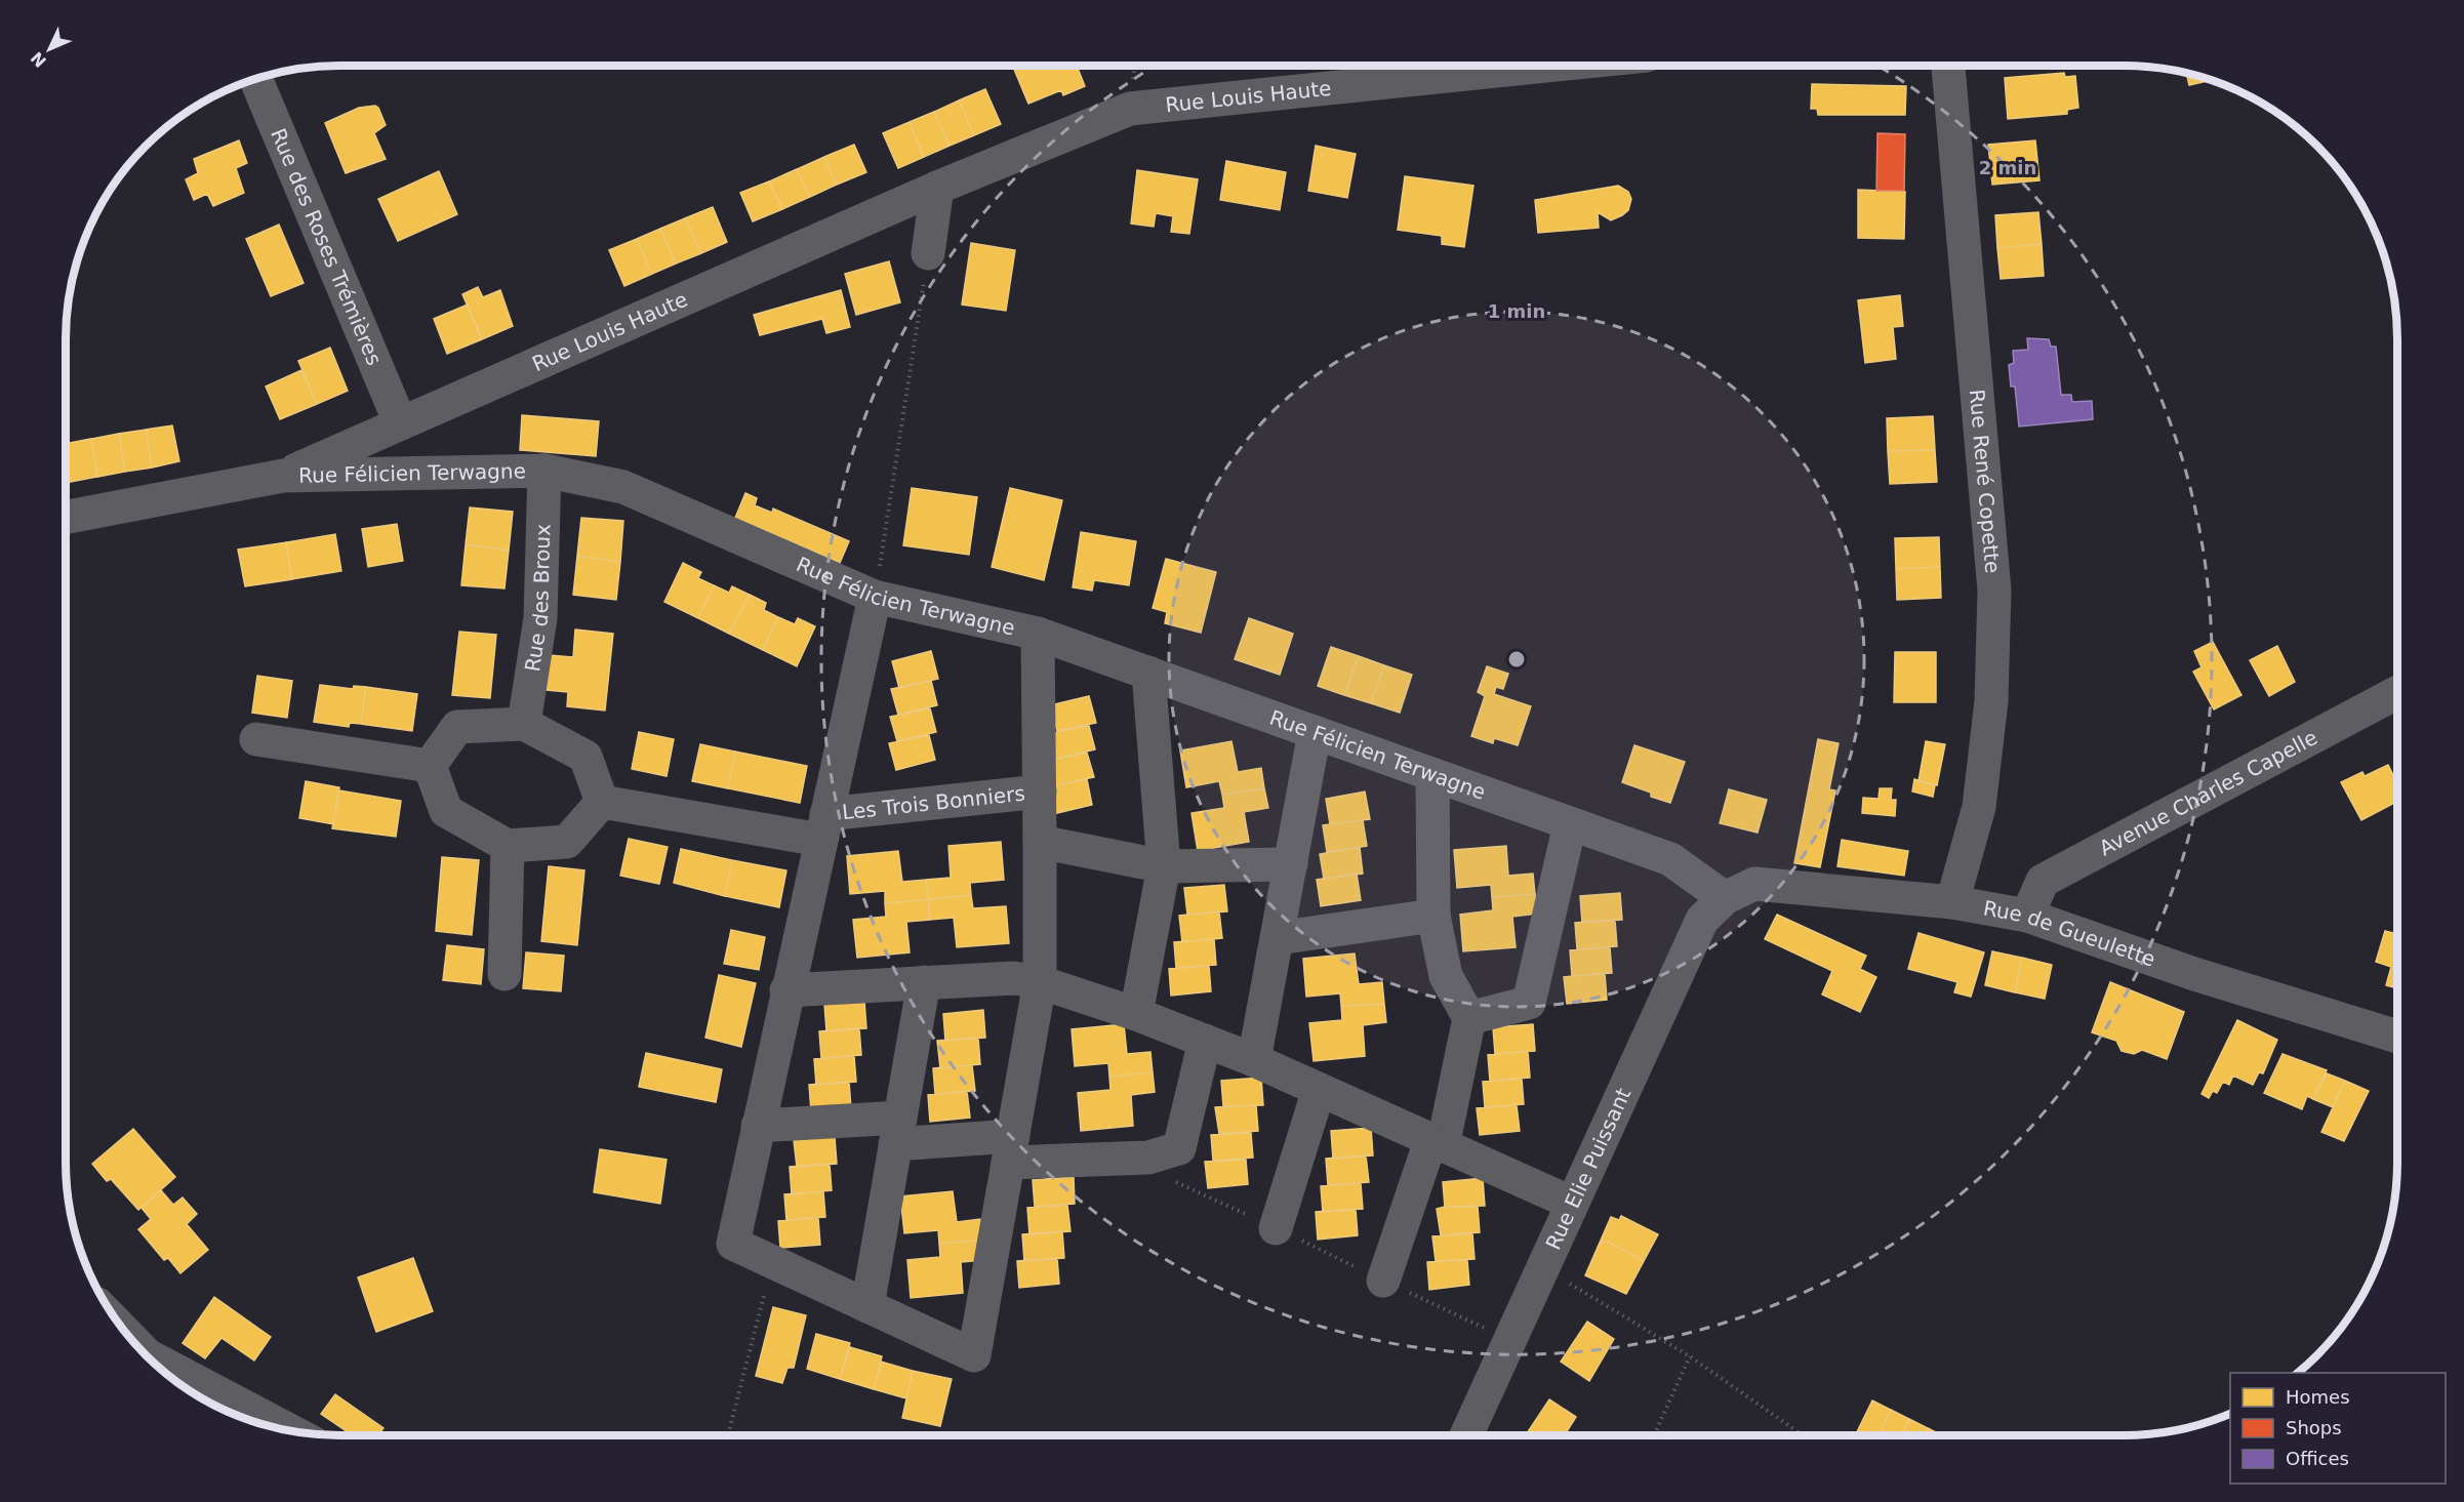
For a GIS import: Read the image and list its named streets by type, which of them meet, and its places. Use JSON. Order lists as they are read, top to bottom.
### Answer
{
  "streets": {
    "street": [
      "Rue Louis Haute",
      "Rue des Roses Trémières",
      "Rue Félicien Terwagne",
      "Rue René Copette",
      "Rue des Broux",
      "Avenue Charles Capelle",
      "Les Trois Bonniers",
      "Rue de Gueulette",
      "Rue Elie Puissant"
    ]
  },
  "crossings": [
    ["Rue Louis Haute", "Rue des Roses Trémières"],
    ["Rue Louis Haute", "Rue Félicien Terwagne"],
    ["Rue Félicien Terwagne", "Rue des Broux"],
    ["Rue Félicien Terwagne", "Les Trois Bonniers"],
    ["Rue Félicien Terwagne", "Rue de Gueulette"],
    ["Rue Félicien Terwagne", "Rue Elie Puissant"],
    ["Rue René Copette", "Rue de Gueulette"],
    ["Avenue Charles Capelle", "Rue de Gueulette"],
    ["Rue de Gueulette", "Rue Elie Puissant"]
  ],
  "legend": ["Homes", "Shops", "Offices"],
  "north": "bottom left",
  "rings": ["2 min", "1 min"]
}
